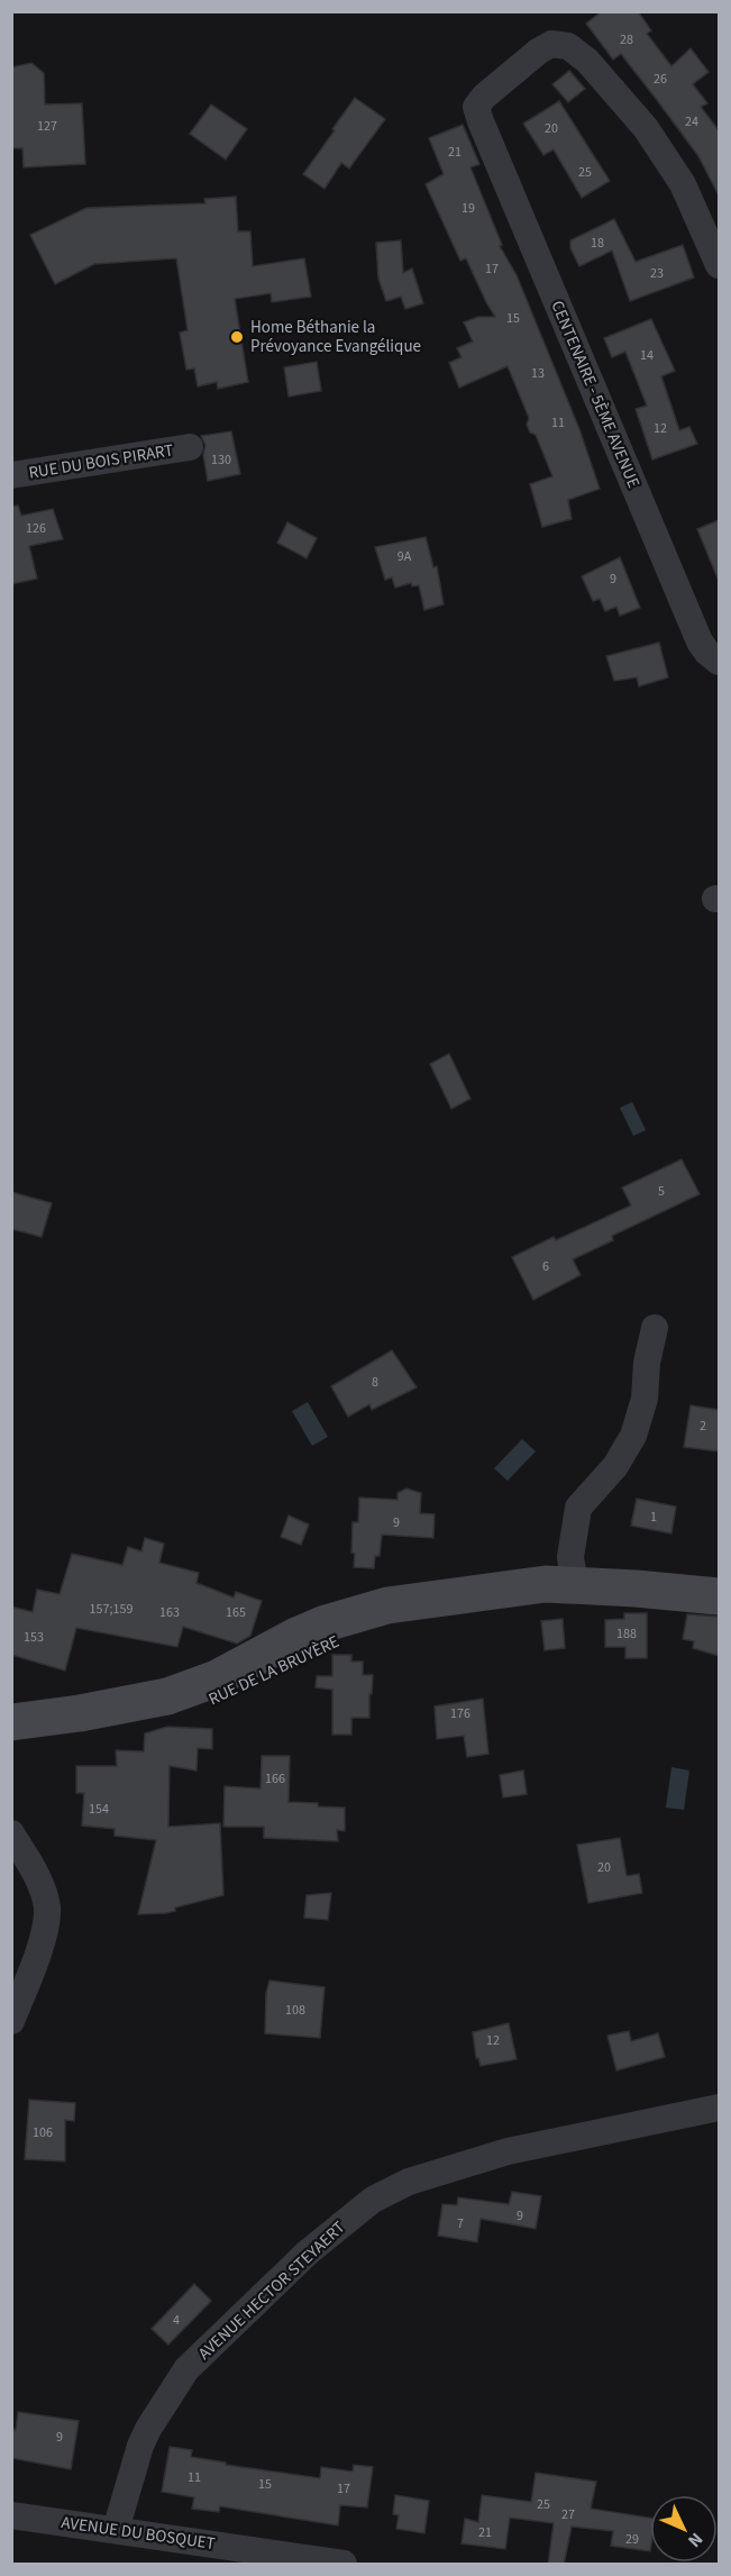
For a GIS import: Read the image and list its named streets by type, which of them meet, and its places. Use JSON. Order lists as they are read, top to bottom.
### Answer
{
  "streets": {
    "main road": ["RUE DE LA BRUYÈRE"],
    "street": [
      "CENTENAIRE - 5ÈME AVENUE",
      "RUE DU BOIS PIRART",
      "AVENUE HECTOR STEYAERT",
      "AVENUE DU BOSQUET"
    ]
  },
  "crossings": [
    ["AVENUE HECTOR STEYAERT", "AVENUE DU BOSQUET"]
  ],
  "places": ["Home Béthanie la Prévoyance Evangélique"],
  "house_numbers": [
    "28",
    "26",
    "24",
    "127",
    "20",
    "21",
    "25",
    "19",
    "18",
    "17",
    "23",
    "15",
    "14",
    "13",
    "11",
    "12",
    "130",
    "126",
    "9A",
    "9",
    "5",
    "6",
    "8",
    "2",
    "1",
    "9",
    "157;159",
    "163",
    "165",
    "188",
    "153",
    "176",
    "166",
    "154",
    "20",
    "108",
    "12",
    "106",
    "9",
    "7",
    "4",
    "9",
    "11",
    "15",
    "17",
    "25",
    "27",
    "21",
    "29"
  ],
  "north": "bottom right"
}
